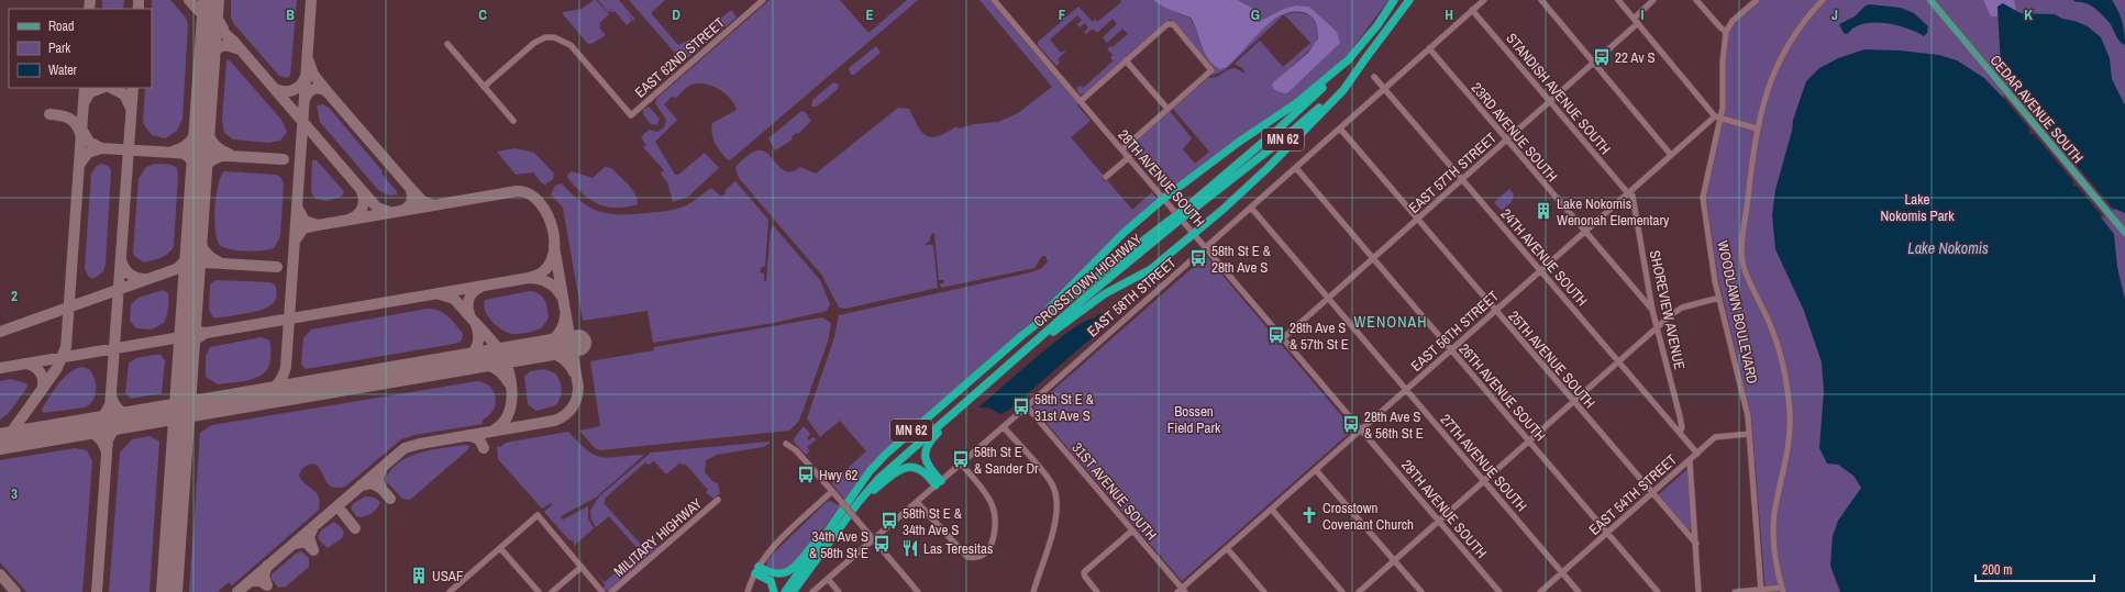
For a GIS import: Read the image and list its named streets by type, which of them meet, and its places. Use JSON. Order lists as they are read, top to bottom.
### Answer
{
  "streets": {
    "highway": ["MN 62", "CROSSTOWN HIGHWAY"],
    "main road": ["CEDAR AVENUE SOUTH"],
    "street": [
      "EAST 62ND STREET",
      "STANDISH AVENUE SOUTH",
      "23RD AVENUE SOUTH",
      "EAST 57TH STREET",
      "28TH AVENUE SOUTH",
      "24TH AVENUE SOUTH",
      "EAST 58TH STREET",
      "SHOREVIEW AVENUE",
      "WOODLAWN BOULEVARD",
      "EAST 56TH STREET",
      "25TH AVENUE SOUTH",
      "26TH AVENUE SOUTH",
      "27TH AVENUE SOUTH",
      "31ST AVENUE SOUTH",
      "EAST 54TH STREET",
      "MILITARY HIGHWAY"
    ]
  },
  "crossings": [
    ["STANDISH AVENUE SOUTH", "EAST 57TH STREET"],
    ["STANDISH AVENUE SOUTH", "EAST 58TH STREET"],
    ["STANDISH AVENUE SOUTH", "SHOREVIEW AVENUE"],
    ["STANDISH AVENUE SOUTH", "EAST 56TH STREET"],
    ["23RD AVENUE SOUTH", "EAST 57TH STREET"],
    ["23RD AVENUE SOUTH", "EAST 58TH STREET"],
    ["23RD AVENUE SOUTH", "SHOREVIEW AVENUE"],
    ["23RD AVENUE SOUTH", "EAST 56TH STREET"],
    ["EAST 57TH STREET", "28TH AVENUE SOUTH"],
    ["EAST 57TH STREET", "24TH AVENUE SOUTH"],
    ["EAST 57TH STREET", "25TH AVENUE SOUTH"],
    ["EAST 57TH STREET", "26TH AVENUE SOUTH"],
    ["EAST 57TH STREET", "27TH AVENUE SOUTH"],
    ["28TH AVENUE SOUTH", "EAST 58TH STREET"],
    ["28TH AVENUE SOUTH", "EAST 56TH STREET"],
    ["24TH AVENUE SOUTH", "EAST 58TH STREET"],
    ["24TH AVENUE SOUTH", "SHOREVIEW AVENUE"],
    ["24TH AVENUE SOUTH", "EAST 56TH STREET"],
    ["24TH AVENUE SOUTH", "EAST 54TH STREET"],
    ["EAST 58TH STREET", "25TH AVENUE SOUTH"],
    ["EAST 58TH STREET", "26TH AVENUE SOUTH"],
    ["EAST 58TH STREET", "27TH AVENUE SOUTH"],
    ["EAST 58TH STREET", "31ST AVENUE SOUTH"],
    ["SHOREVIEW AVENUE", "EAST 56TH STREET"],
    ["WOODLAWN BOULEVARD", "EAST 56TH STREET"],
    ["WOODLAWN BOULEVARD", "EAST 54TH STREET"],
    ["EAST 56TH STREET", "25TH AVENUE SOUTH"],
    ["EAST 56TH STREET", "26TH AVENUE SOUTH"],
    ["EAST 56TH STREET", "27TH AVENUE SOUTH"],
    ["EAST 56TH STREET", "31ST AVENUE SOUTH"],
    ["25TH AVENUE SOUTH", "EAST 54TH STREET"],
    ["26TH AVENUE SOUTH", "EAST 54TH STREET"],
    ["27TH AVENUE SOUTH", "EAST 54TH STREET"]
  ],
  "districts": ["WENONAH"],
  "water": ["Lake Nokomis"],
  "parks": ["Lake Nokomis Park", "Bossen Field Park"],
  "places": {
    "bus stop": [
      "22 Av S",
      "58th St E & 28th Ave S",
      "28th Ave S & 57th St E",
      "58th St E & 31st Ave S",
      "28th Ave S & 56th St E",
      "58th St E & Sander Dr",
      "Hwy 62",
      "58th St E & 34th Ave S",
      "34th Ave S & 58th St E"
    ],
    "building": ["Lake Nokomis Wenonah Elementary", "USAF"],
    "church": ["Crosstown Covenant Church"],
    "restaurant": ["Las Teresitas"]
  },
  "legend": ["Road", "Park", "Water"],
  "scale_bar": "200 m",
  "grid": {
    "columns": [
      "B",
      "C",
      "D",
      "E",
      "F",
      "G",
      "H",
      "I",
      "J",
      "K"
    ],
    "rows": ["2", "3"]
  }
}
